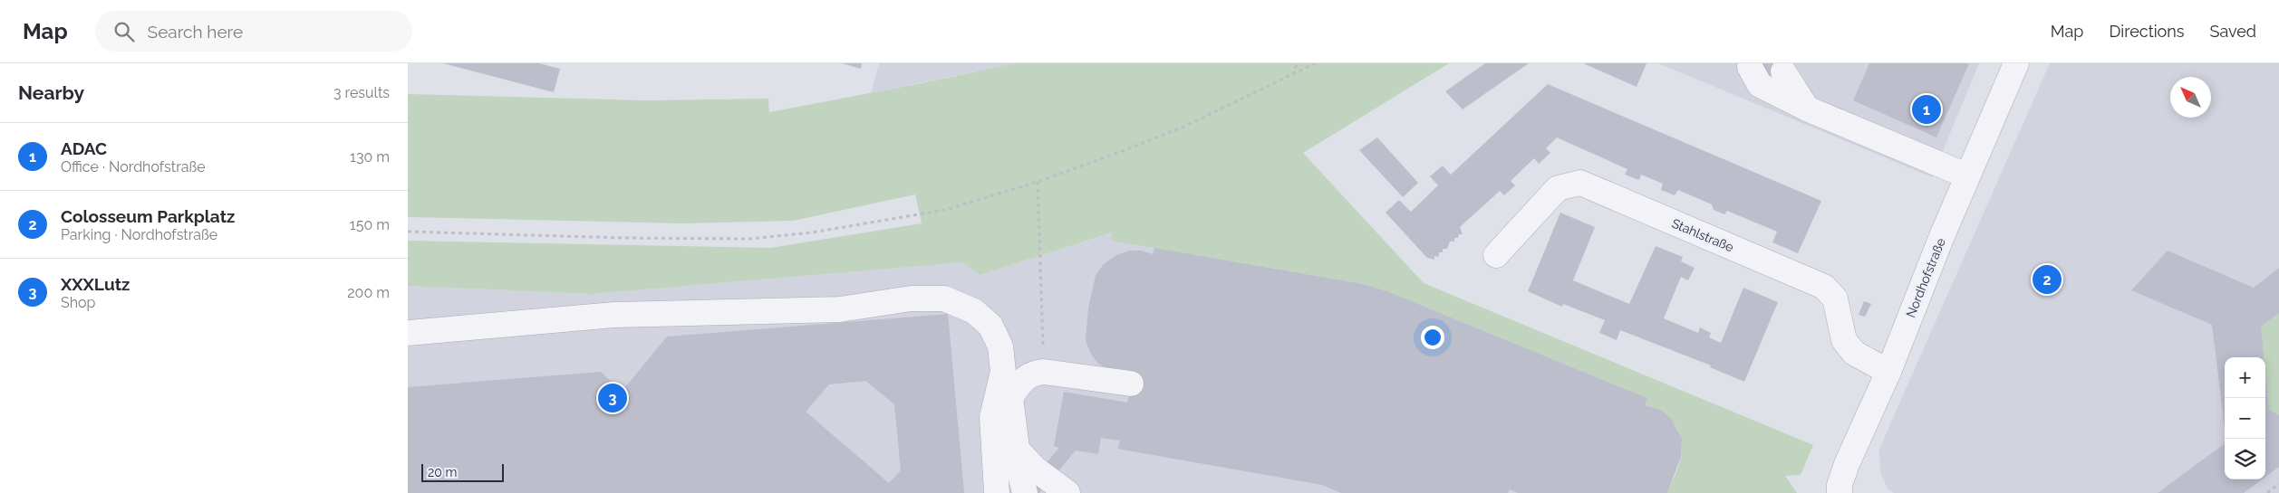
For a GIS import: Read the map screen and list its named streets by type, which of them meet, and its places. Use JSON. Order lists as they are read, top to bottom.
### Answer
{
  "streets": {
    "street": ["Stahlstraße", "Nordhofstraße"]
  },
  "crossings": [
    ["Stahlstraße", "Nordhofstraße"]
  ],
  "scale_bar": "20 m",
  "north": "top left",
  "page": {
    "header": "Map",
    "search": "Search here",
    "nav": ["Map", "Directions", "Saved"],
    "heading": ["Nearby", "3 results"],
    "pins": ["1", "2", "3"],
    "list": [
      {
        "mark": "1",
        "name": "ADAC",
        "note": "Office · Nordhofstraße",
        "value": "130 m"
      },
      {
        "mark": "2",
        "name": "Colosseum Parkplatz",
        "note": "Parking · Nordhofstraße",
        "value": "150 m"
      },
      {
        "mark": "3",
        "name": "XXXLutz",
        "note": "Shop",
        "value": "200 m"
      }
    ],
    "map_buttons": ["+", "−"],
    "scale": "20 m"
  }
}
